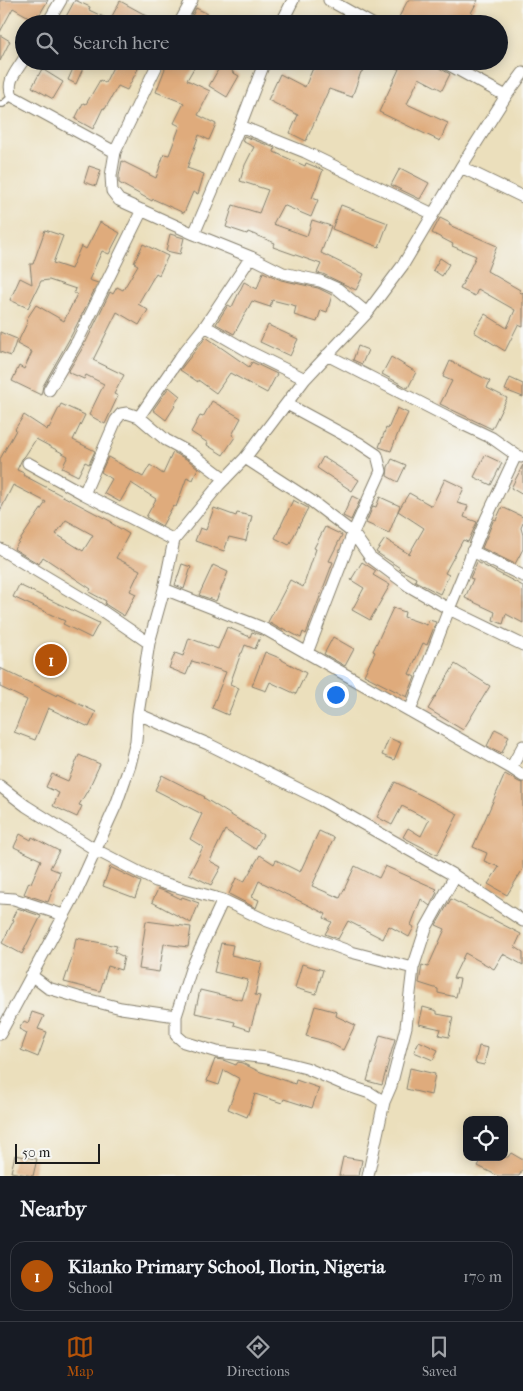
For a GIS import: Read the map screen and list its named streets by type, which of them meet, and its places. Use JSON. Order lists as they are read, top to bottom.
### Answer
{
  "scale_bar": "50 m",
  "page": {
    "search": "Search here",
    "pins": "1",
    "scale": "50 m",
    "heading": "Nearby",
    "list": [
      {
        "mark": "1",
        "name": "Kilanko Primary School, Ilorin, Nigeria",
        "note": "School",
        "value": "170 m"
      }
    ],
    "nav": ["Map", "Directions", "Saved"]
  }
}
